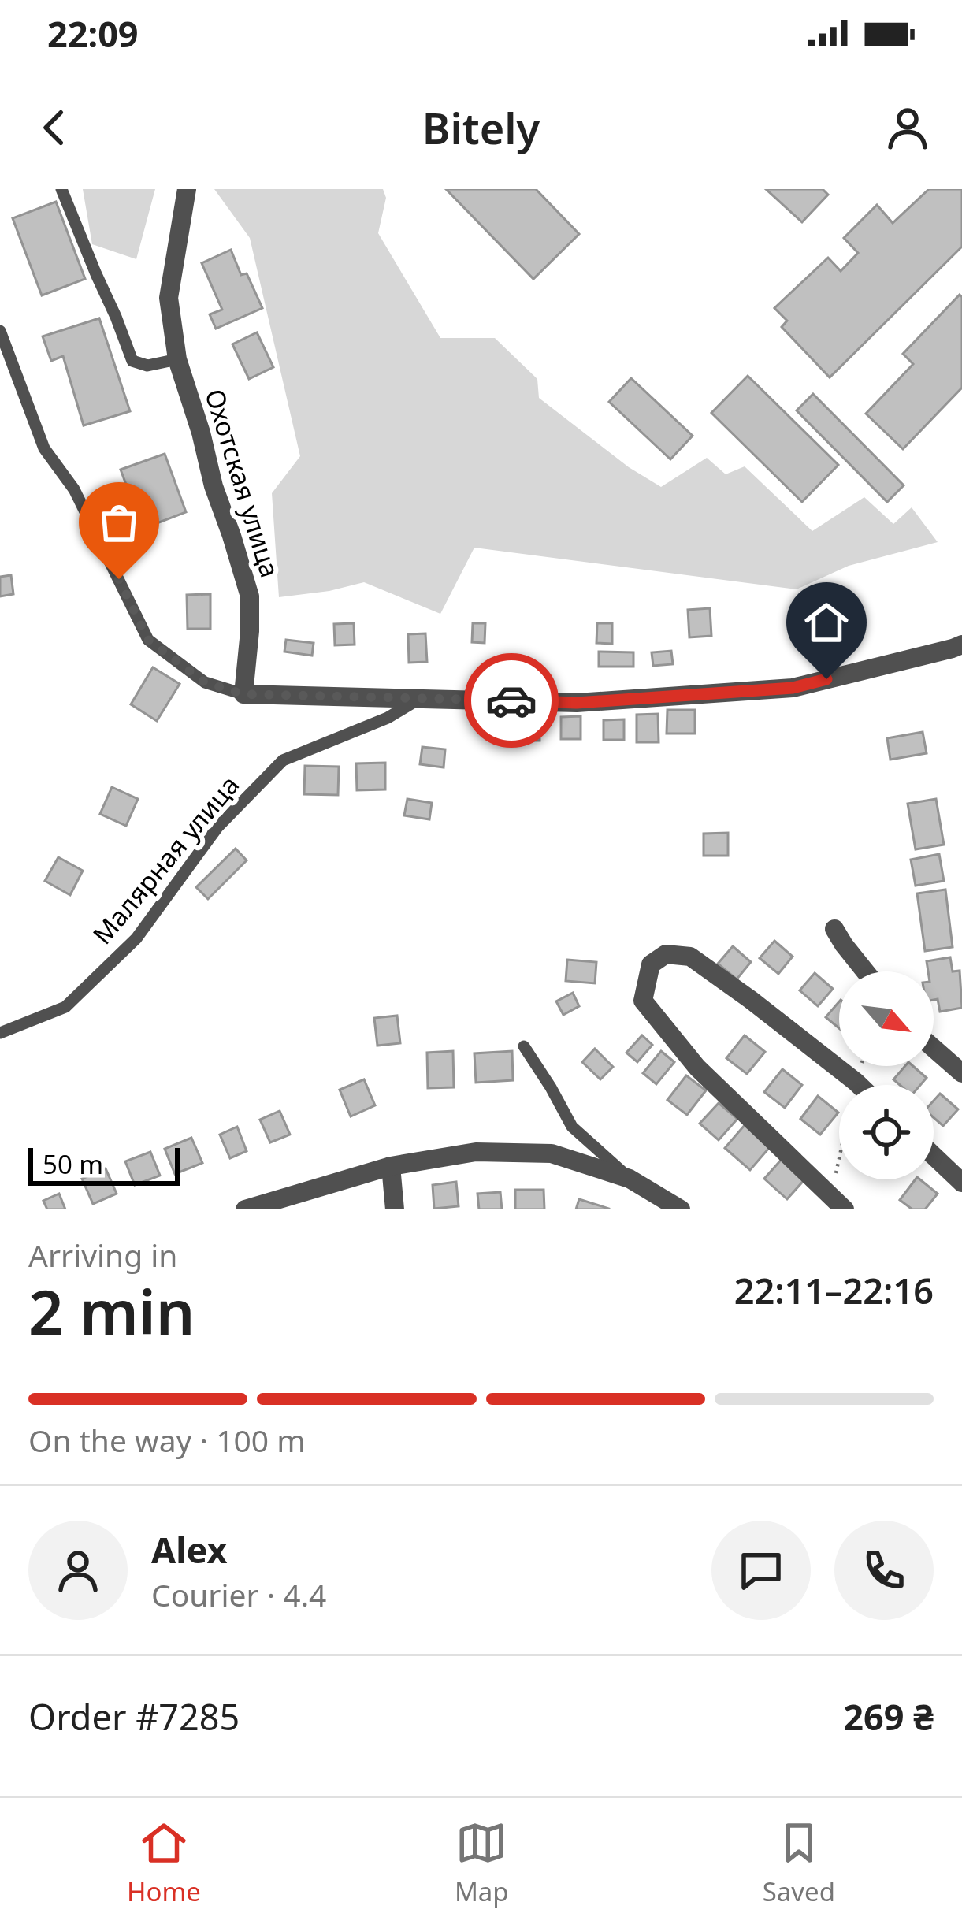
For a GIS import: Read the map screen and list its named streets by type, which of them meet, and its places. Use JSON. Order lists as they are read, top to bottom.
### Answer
{
  "streets": {
    "street": ["Охотская улица"],
    "lane": ["Малярная улица"]
  },
  "scale_bar": "50 m",
  "north": "bottom right",
  "page": {
    "status": "22:09",
    "header": "Bitely",
    "scale": "50 m",
    "heading": ["2 min", "Arriving in", "22:11–22:16"],
    "panel": [
      "Alex",
      "Courier · 4.4",
      "Order #7285",
      "269 ₴"
    ],
    "bar": "On the way · 100 m",
    "tabs": ["Home", "Map", "Saved"]
  }
}
